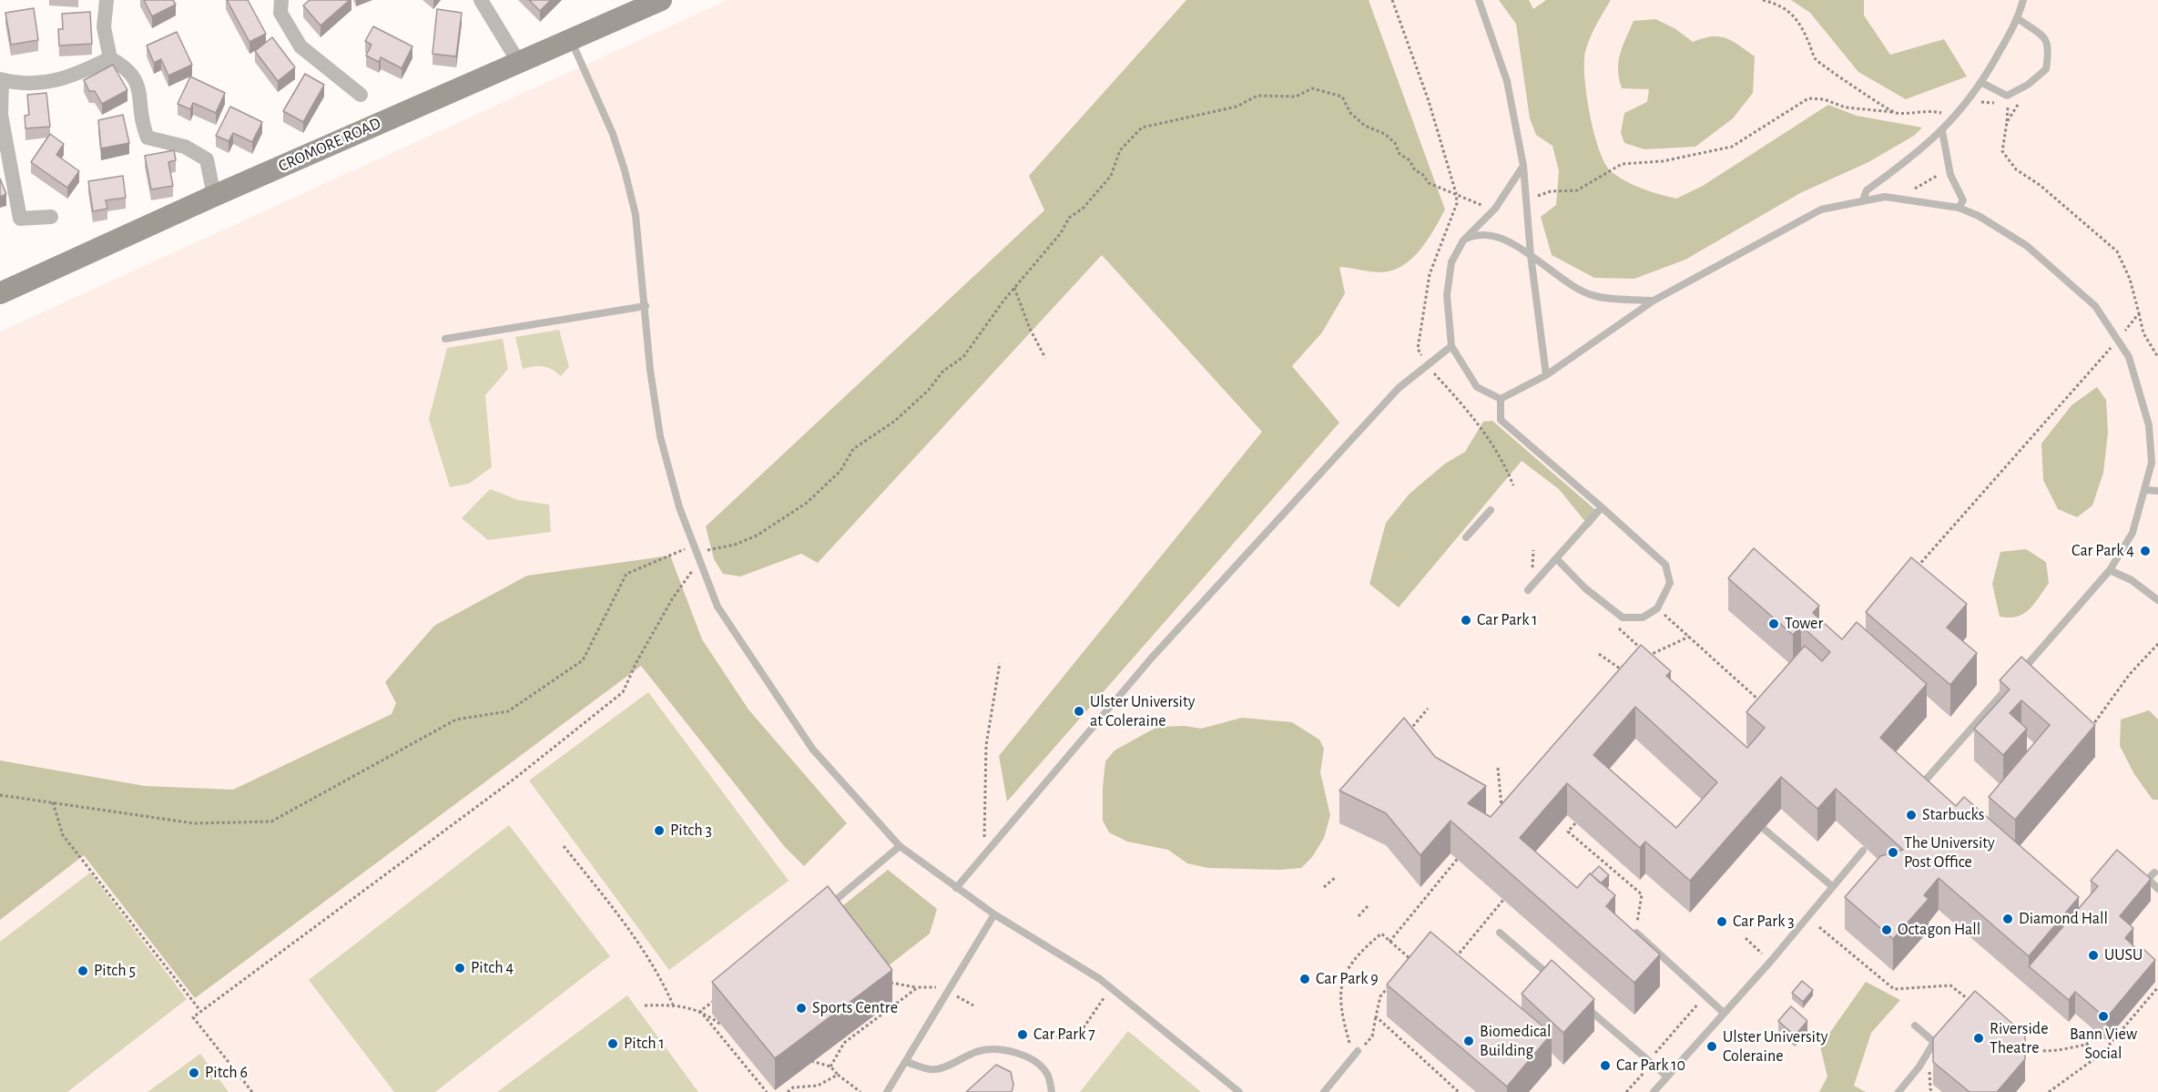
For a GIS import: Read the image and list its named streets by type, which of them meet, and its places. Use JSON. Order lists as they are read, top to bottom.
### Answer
{
  "streets": {
    "main road": ["CROMORE ROAD"]
  },
  "places": [
    "Car Park 4",
    "Car Park 1",
    "Tower",
    "Ulster University at Coleraine",
    "Starbucks",
    "Pitch 3",
    "The University Post Office",
    "Diamond Hall",
    "Car Park 3",
    "Octagon Hall",
    "UUSU",
    "Pitch 4",
    "Pitch 5",
    "Car Park 9",
    "Sports Centre",
    "Bann View Social",
    "Car Park 7",
    "Riverside Theatre",
    "Biomedical Building",
    "Pitch 1",
    "Ulster University Coleraine",
    "Car Park 10",
    "Pitch 6"
  ]
}
